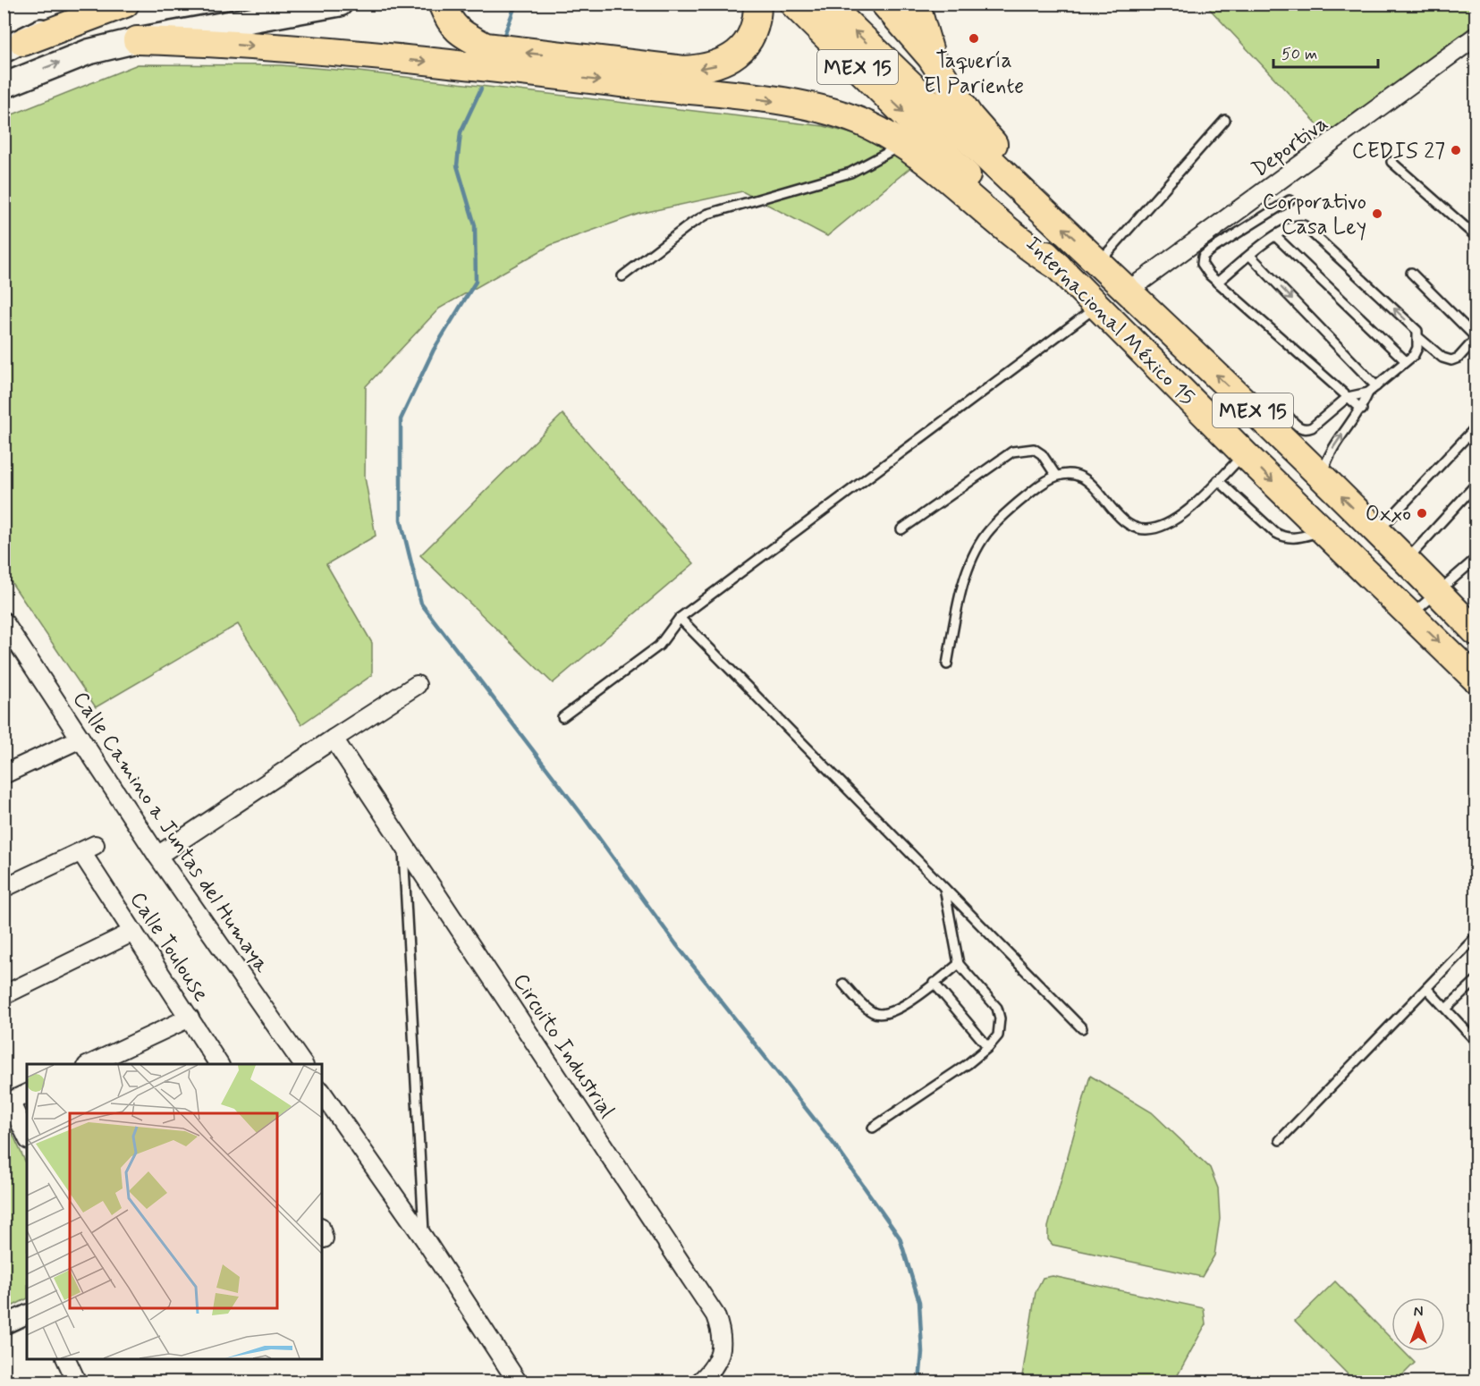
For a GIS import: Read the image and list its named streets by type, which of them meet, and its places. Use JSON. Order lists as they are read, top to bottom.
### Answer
{
  "streets": {
    "main road": ["MEX 15", "Internacional México 15"],
    "street": [
      "Deportiva",
      "Calle Camino a Juntas del Humaya",
      "Calle Toulouse",
      "Circuito Industrial"
    ]
  },
  "crossings": [
    ["Deportiva", "Internacional México 15"]
  ],
  "places": [
    "Taquería El Pariente",
    "CEDIS 27",
    "Corporativo Casa Ley",
    "Oxxo"
  ],
  "scale_bar": "50 m",
  "north": "top"
}
